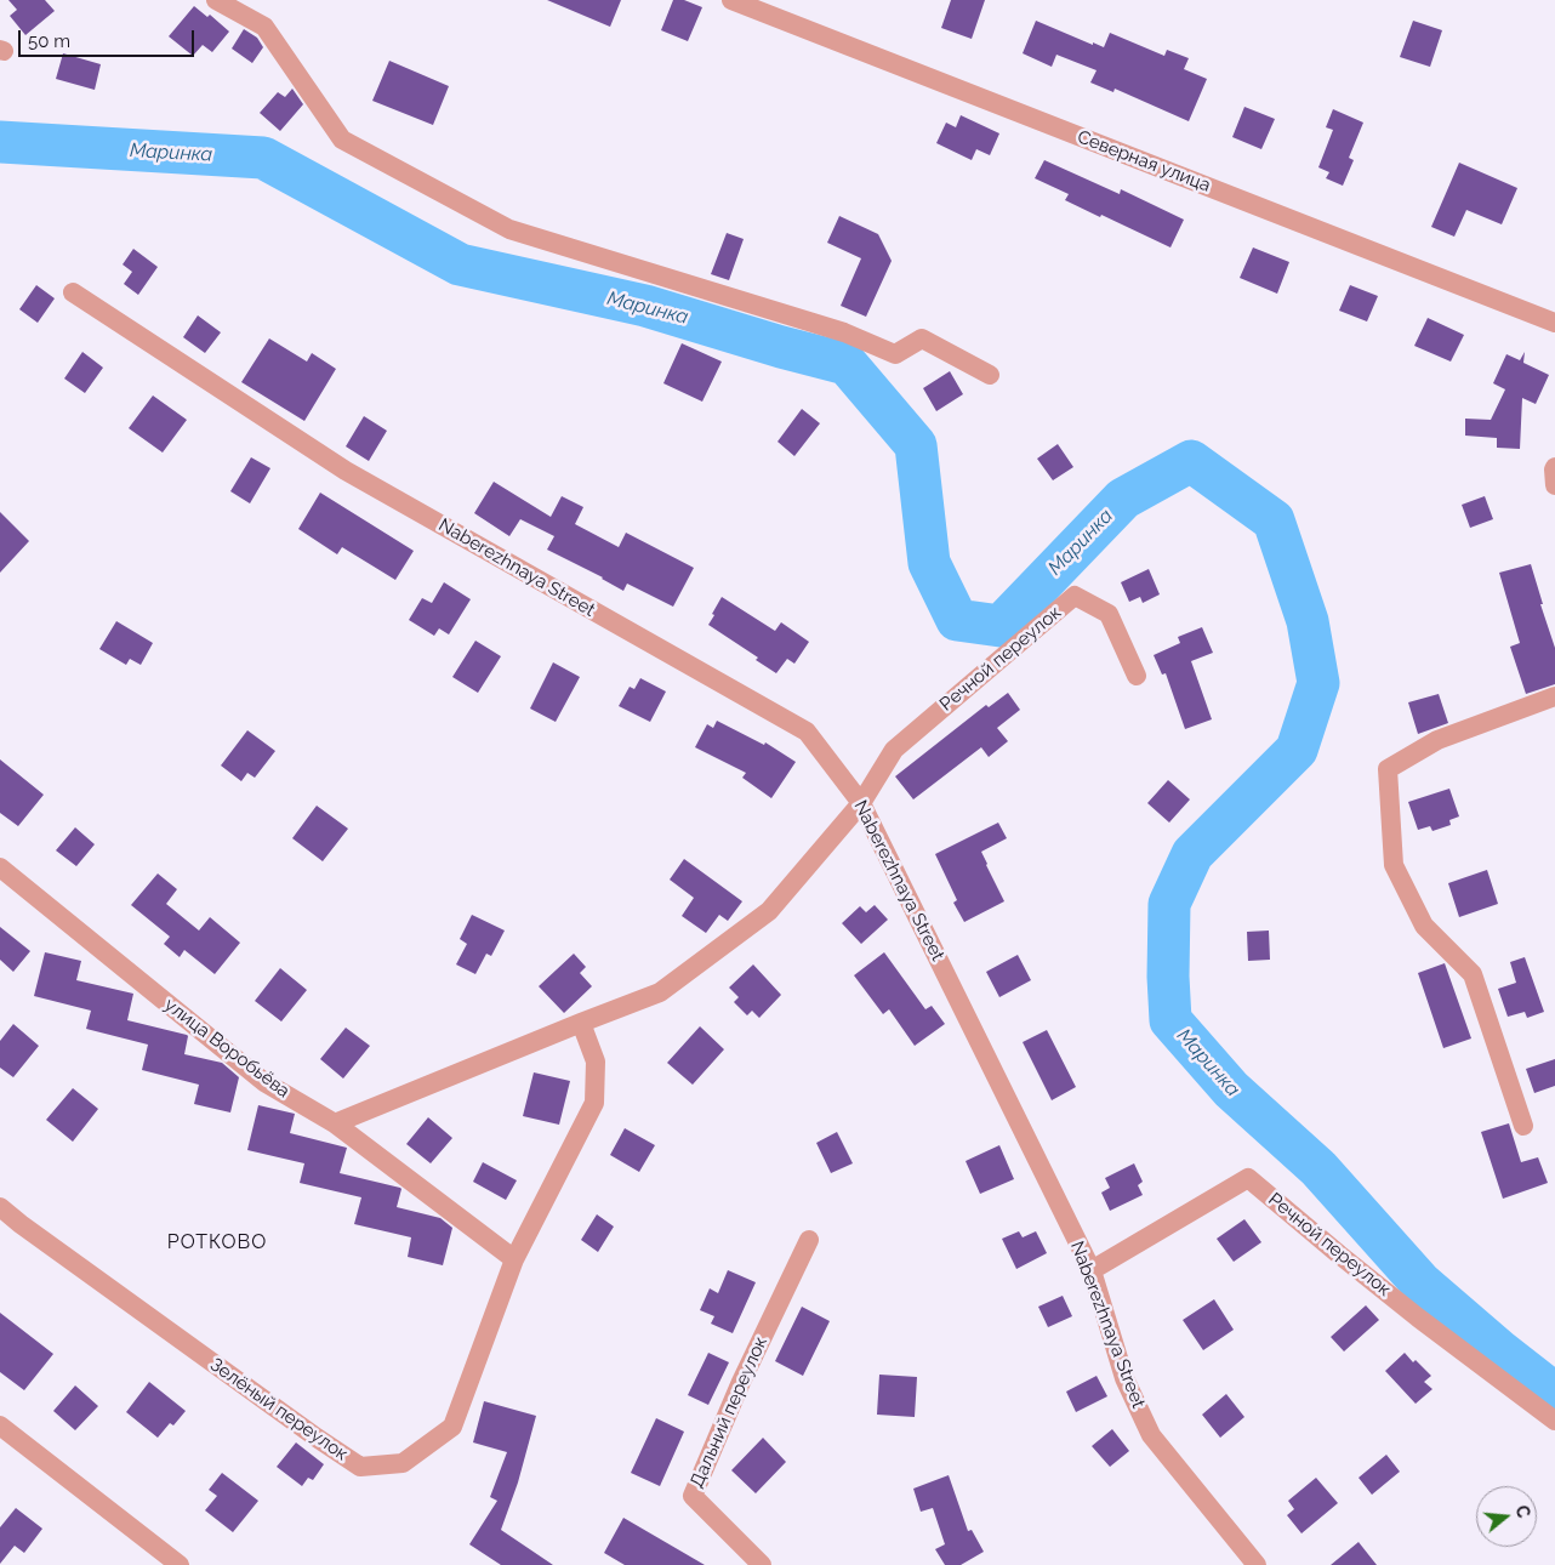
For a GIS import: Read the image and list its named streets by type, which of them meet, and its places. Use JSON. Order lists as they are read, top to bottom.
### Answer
{
  "streets": {
    "street": [
      "Северная улица",
      "Naberezhnaya Street",
      "Речной переулок",
      "улица Воробьёва",
      "Зелёный переулок",
      "Дальний переулок"
    ]
  },
  "crossings": [
    ["Naberezhnaya Street", "Речной переулок"],
    ["улица Воробьёва", "Зелёный переулок"]
  ],
  "districts": ["РОТКОВО"],
  "water": ["Маринка"],
  "scale_bar": "50 m",
  "north": "right"
}
